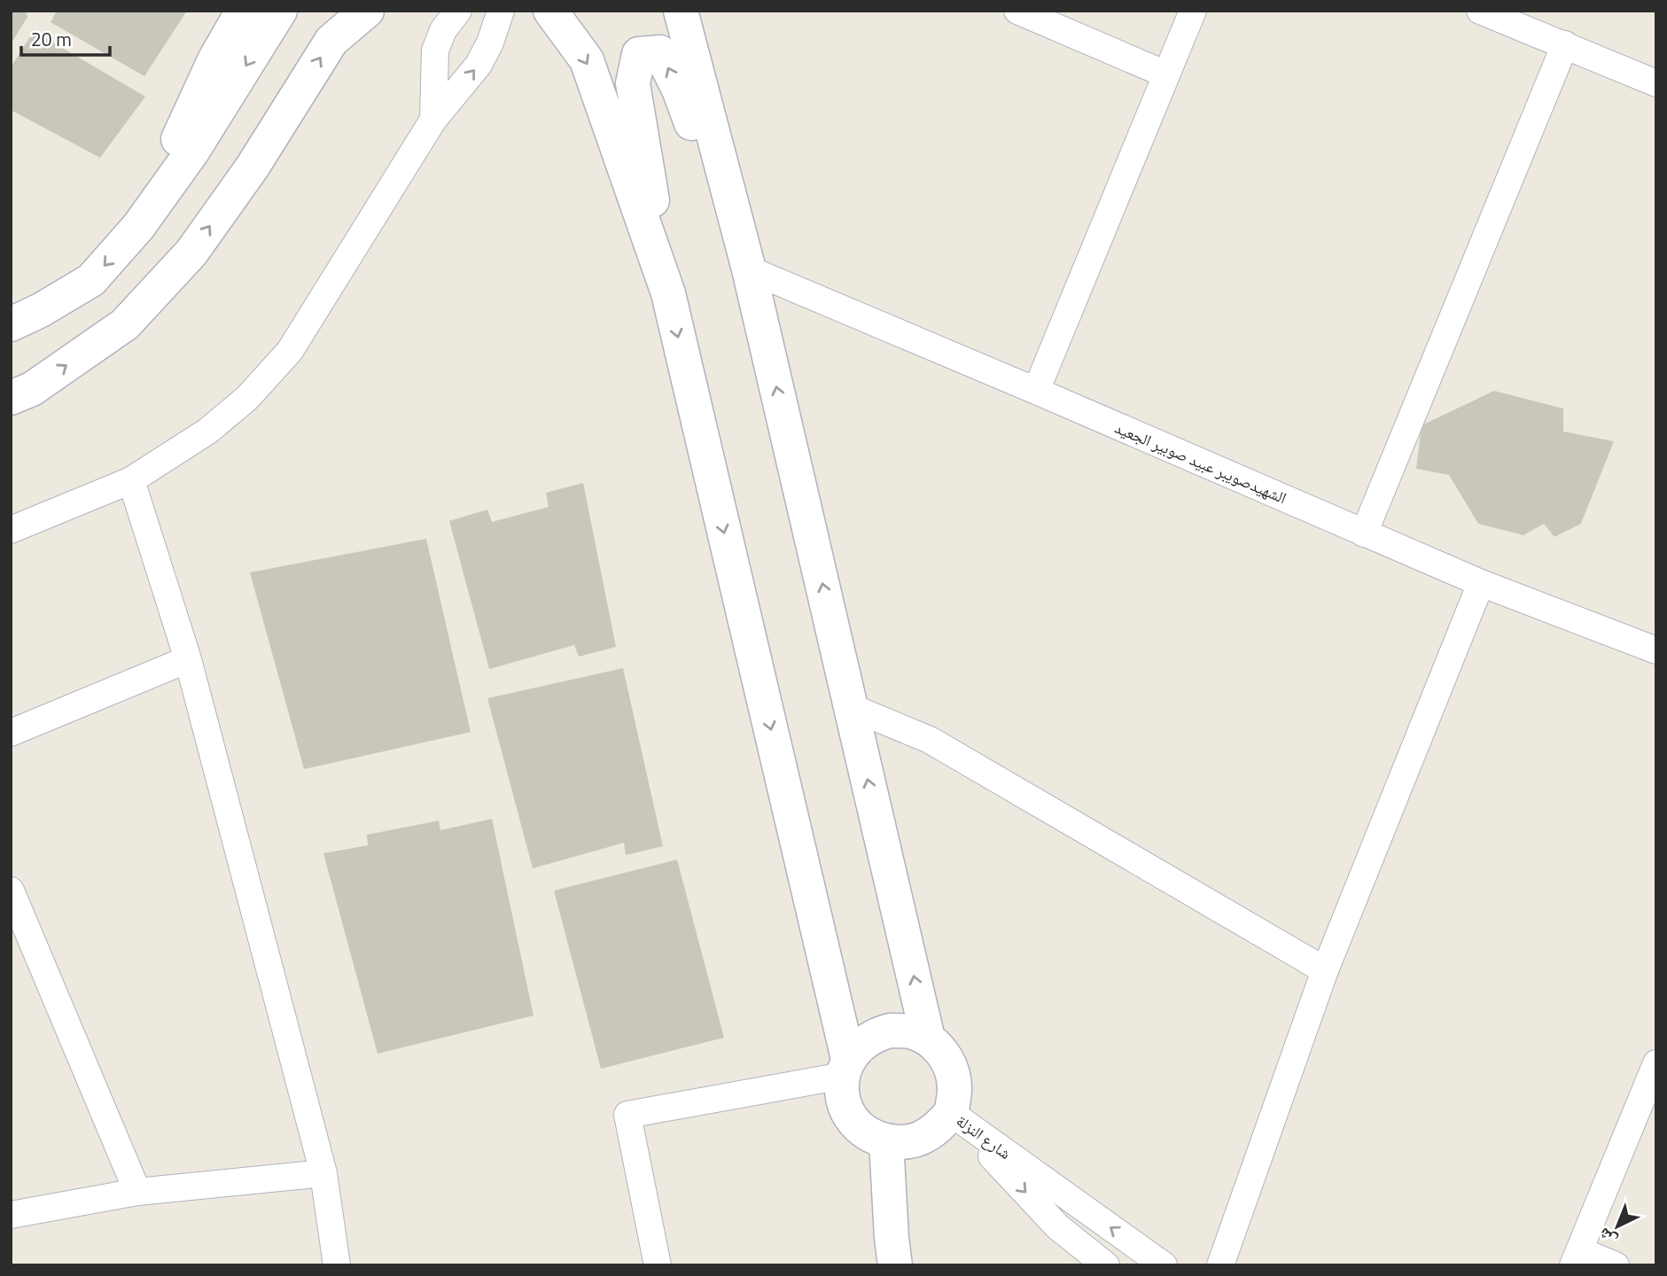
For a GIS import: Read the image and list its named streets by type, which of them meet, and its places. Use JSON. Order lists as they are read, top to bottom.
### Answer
{
  "streets": {
    "street": ["الشهيدصويبر عبيد صوبير الجعيد", "شارع النزلة"]
  },
  "scale_bar": "20 m",
  "north": "bottom left"
}
